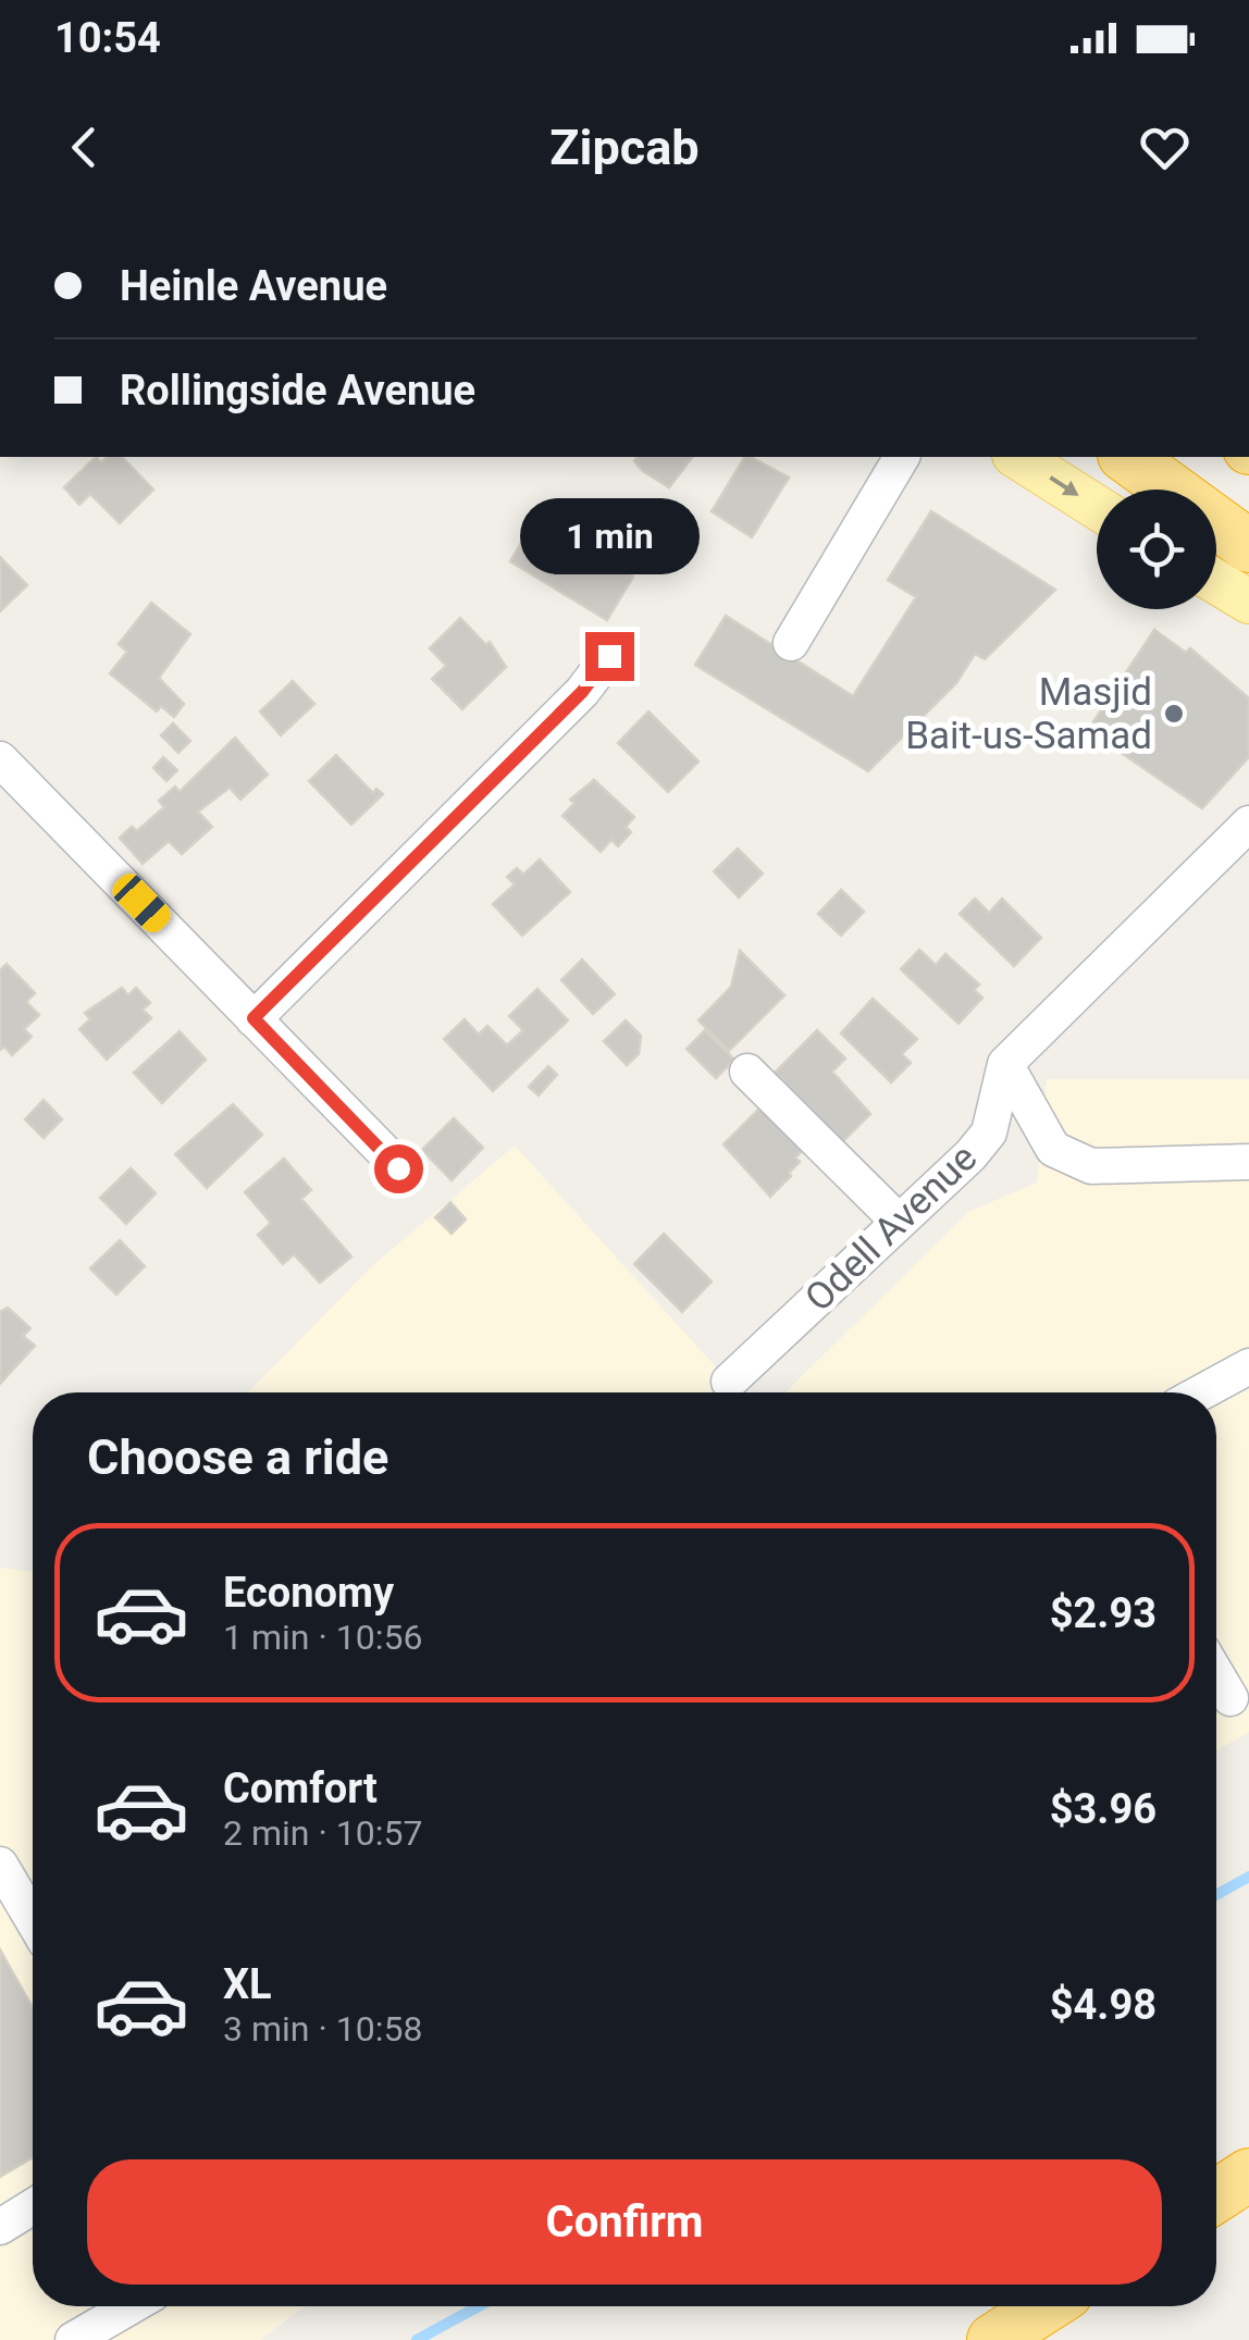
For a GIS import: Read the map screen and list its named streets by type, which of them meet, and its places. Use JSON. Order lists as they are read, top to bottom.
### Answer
{
  "streets": {
    "street": ["Odell Avenue"]
  },
  "places": ["Masjid Bait-us-Samad"],
  "page": {
    "status": "10:54",
    "header": "Zipcab",
    "banner": ["Heinle Avenue", "Rollingside Avenue"],
    "bubble": "1 min",
    "heading": "Choose a ride",
    "list": [
      {
        "name": "Economy",
        "note": "1 min · 10:56",
        "value": "$2.93"
      },
      {
        "name": "Comfort",
        "note": "2 min · 10:57",
        "value": "$3.96"
      },
      {
        "name": "XL",
        "note": "3 min · 10:58",
        "value": "$4.98"
      }
    ],
    "buttons": "Confirm"
  }
}
